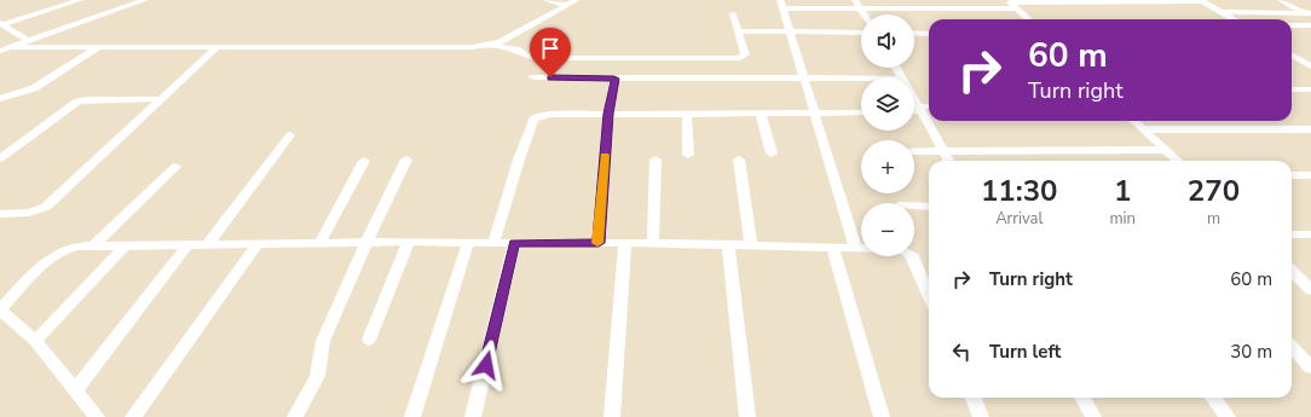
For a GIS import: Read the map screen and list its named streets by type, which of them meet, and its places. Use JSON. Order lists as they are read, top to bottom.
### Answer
{
  "page": {
    "map_buttons": ["+", "−"],
    "turn": ["60 m", "Turn right"],
    "eta": [
      "11:30",
      "Arrival",
      "1",
      "min",
      "270",
      "m"
    ],
    "list": [
      {
        "name": "Turn right",
        "value": "60 m"
      },
      {
        "name": "Turn left",
        "value": "30 m"
      }
    ]
  }
}
